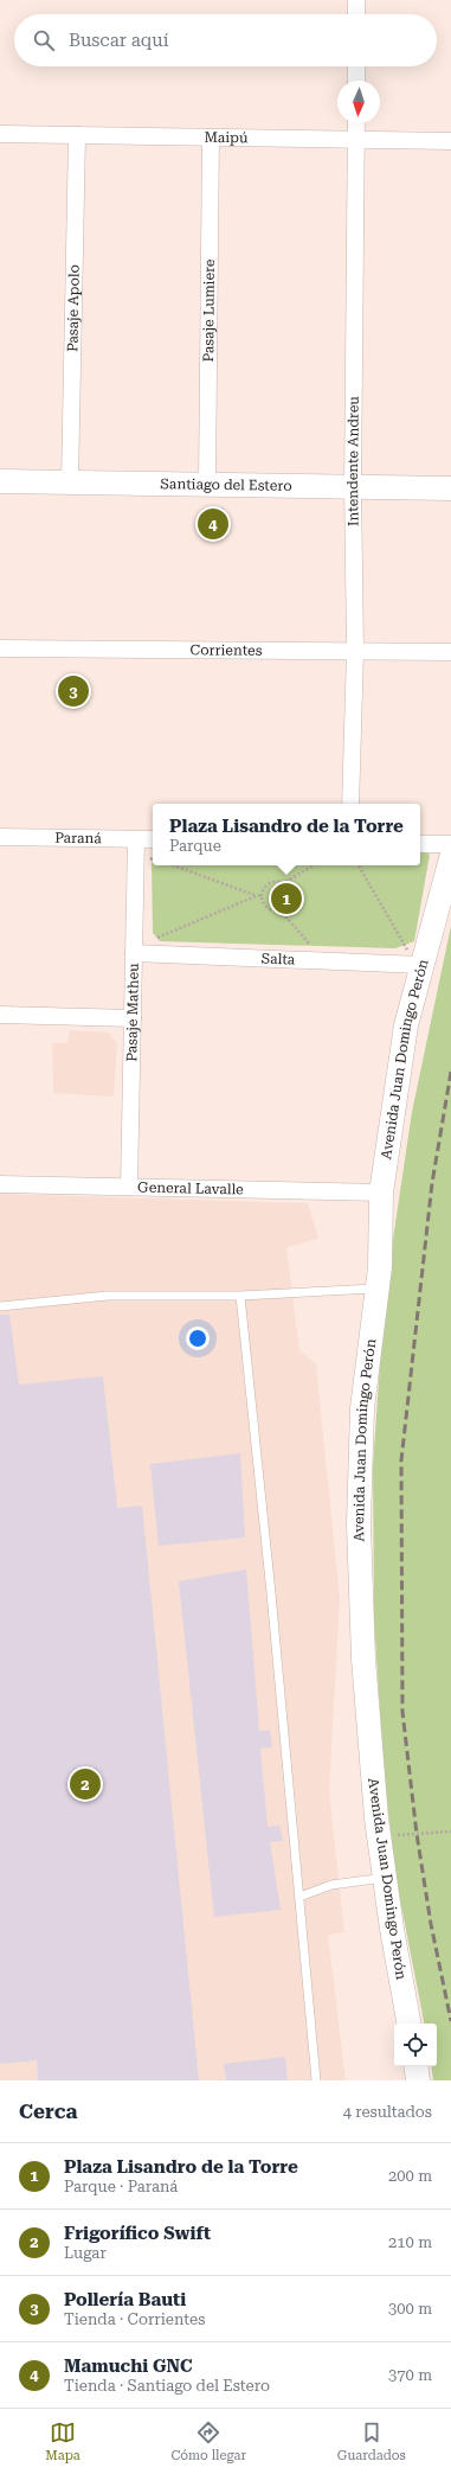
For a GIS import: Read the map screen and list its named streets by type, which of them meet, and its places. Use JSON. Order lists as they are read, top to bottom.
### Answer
{
  "streets": {
    "street": [
      "Maipú",
      "Pasaje Apolo",
      "Pasaje Lumiere",
      "Intendente Andreu",
      "Santiago del Estero",
      "Corrientes",
      "Paraná",
      "Salta",
      "Pasaje Matheu",
      "Avenida Juan Domingo Perón",
      "General Lavalle"
    ]
  },
  "crossings": [
    ["Maipú", "Pasaje Apolo"],
    ["Maipú", "Pasaje Lumiere"],
    ["Maipú", "Intendente Andreu"],
    ["Pasaje Apolo", "Santiago del Estero"],
    ["Pasaje Lumiere", "Santiago del Estero"],
    ["Intendente Andreu", "Santiago del Estero"],
    ["Intendente Andreu", "Corrientes"],
    ["Paraná", "Pasaje Matheu"],
    ["Salta", "Pasaje Matheu"],
    ["Salta", "Avenida Juan Domingo Perón"],
    ["Pasaje Matheu", "General Lavalle"],
    ["Avenida Juan Domingo Perón", "General Lavalle"]
  ],
  "north": "bottom",
  "page": {
    "search": "Buscar aquí",
    "pins": [
      "4",
      "3",
      "1",
      "2"
    ],
    "popup": ["Plaza Lisandro de la Torre", "Parque"],
    "heading": ["Cerca", "4 resultados"],
    "list": [
      {
        "mark": "1",
        "name": "Plaza Lisandro de la Torre",
        "note": "Parque · Paraná",
        "value": "200 m"
      },
      {
        "mark": "2",
        "name": "Frigorífico Swift",
        "note": "Lugar",
        "value": "210 m"
      },
      {
        "mark": "3",
        "name": "Pollería Bauti",
        "note": "Tienda · Corrientes",
        "value": "300 m"
      },
      {
        "mark": "4",
        "name": "Mamuchi GNC",
        "note": "Tienda · Santiago del Estero",
        "value": "370 m"
      }
    ],
    "nav": ["Mapa", "Cómo llegar", "Guardados"]
  }
}
